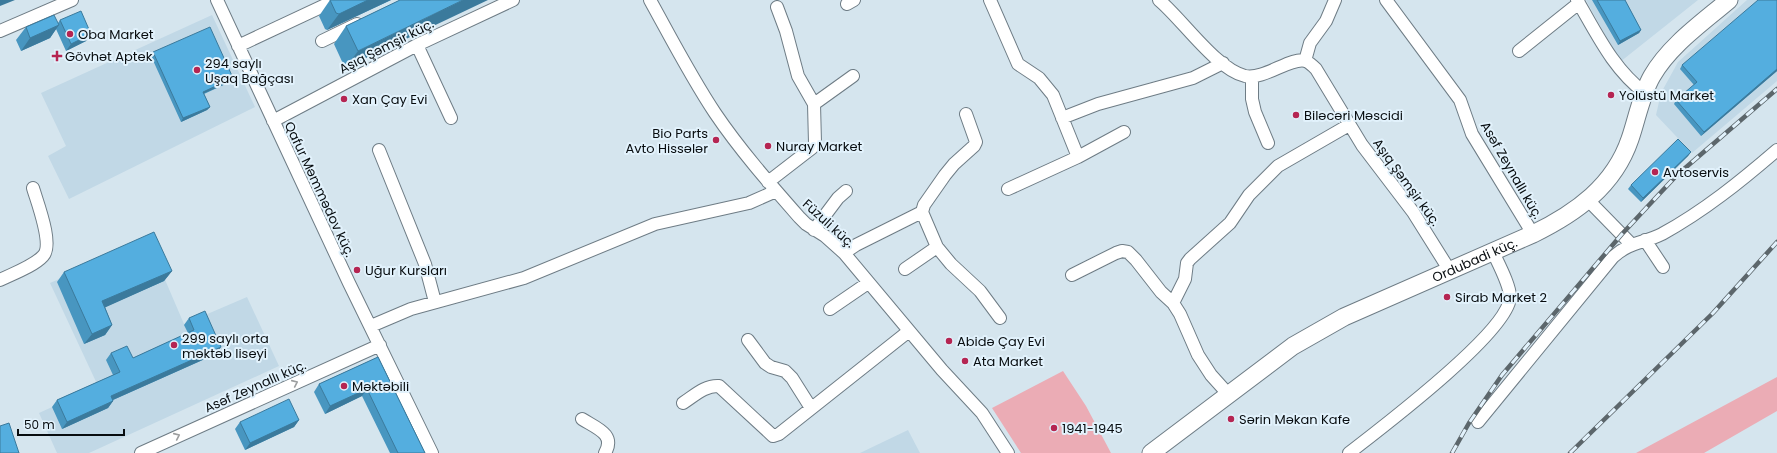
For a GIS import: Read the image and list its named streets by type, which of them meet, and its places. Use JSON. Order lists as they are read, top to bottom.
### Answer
{
  "streets": {
    "main road": ["Ordubadi küç."],
    "street": [
      "Aşıq Şəmşir küç.",
      "Asəf Zeynallı küç.",
      "Qafur Məmmədov küç.",
      "Füzuli küç."
    ]
  },
  "crossings": [
    ["Aşıq Şəmşir küç.", "Qafur Məmmədov küç."],
    ["Aşıq Şəmşir küç.", "Ordubadi küç."],
    ["Asəf Zeynallı küç.", "Qafur Məmmədov küç."],
    ["Asəf Zeynallı küç.", "Ordubadi küç."]
  ],
  "one_way": ["Asəf Zeynallı küç."],
  "places": {
    "other": [
      "Oba Market",
      "294 saylı Uşaq Bağçası",
      "Yolüstü Market",
      "Xan Çay Evi",
      "Biləcəri Məscidi",
      "Bio Parts Avto Hissələr",
      "Nuray Market",
      "Avtoservis",
      "Uğur Kursları",
      "Sirab Market 2",
      "Abidə Çay Evi",
      "299 saylı orta məktəb liseyi",
      "Ata Market",
      "Məktəbili",
      "Sərin Məkan Kafe",
      "1941-1945"
    ],
    "health": ["Gövhət Aptek"]
  },
  "scale_bar": "50 m"
}
